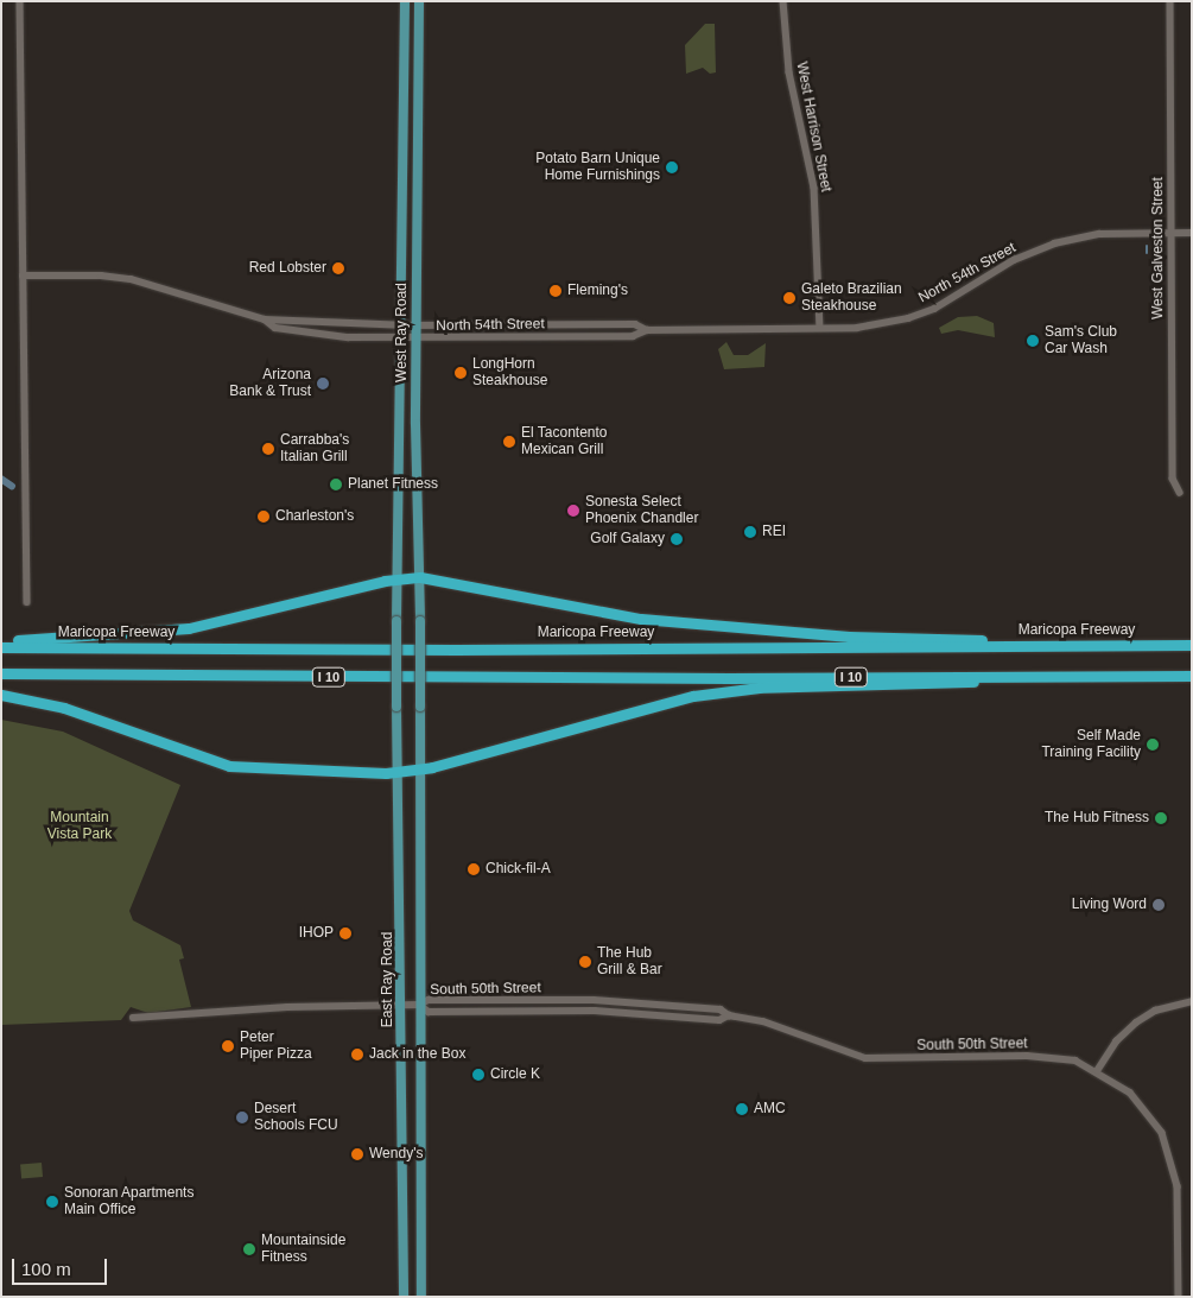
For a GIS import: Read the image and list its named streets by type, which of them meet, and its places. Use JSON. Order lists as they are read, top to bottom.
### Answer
{
  "streets": {
    "highway": ["Maricopa Freeway", "I 10"],
    "main road": ["West Ray Road", "East Ray Road"],
    "street": [
      "West Harrison Street",
      "West Galveston Street",
      "North 54th Street",
      "South 50th Street"
    ]
  },
  "crossings": [
    ["West Harrison Street", "North 54th Street"],
    ["West Galveston Street", "North 54th Street"],
    ["North 54th Street", "West Ray Road"],
    ["West Ray Road", "East Ray Road"],
    ["East Ray Road", "South 50th Street"]
  ],
  "parks": ["Mountain Vista Park"],
  "places": [
    "Potato Barn Unique Home Furnishings",
    "Red Lobster",
    "Fleming's",
    "Galeto Brazilian Steakhouse",
    "Sam's Club Car Wash",
    "LongHorn Steakhouse",
    "Arizona Bank & Trust",
    "El Tacontento Mexican Grill",
    "Carrabba's Italian Grill",
    "Planet Fitness",
    "Sonesta Select Phoenix Chandler",
    "Charleston's",
    "REI",
    "Golf Galaxy",
    "Self Made Training Facility",
    "The Hub Fitness",
    "Chick-fil-A",
    "Living Word",
    "IHOP",
    "The Hub Grill & Bar",
    "Peter Piper Pizza",
    "Jack in the Box",
    "Circle K",
    "AMC",
    "Desert Schools FCU",
    "Wendy's",
    "Sonoran Apartments Main Office",
    "Mountainside Fitness"
  ],
  "scale_bar": "100 m"
}
